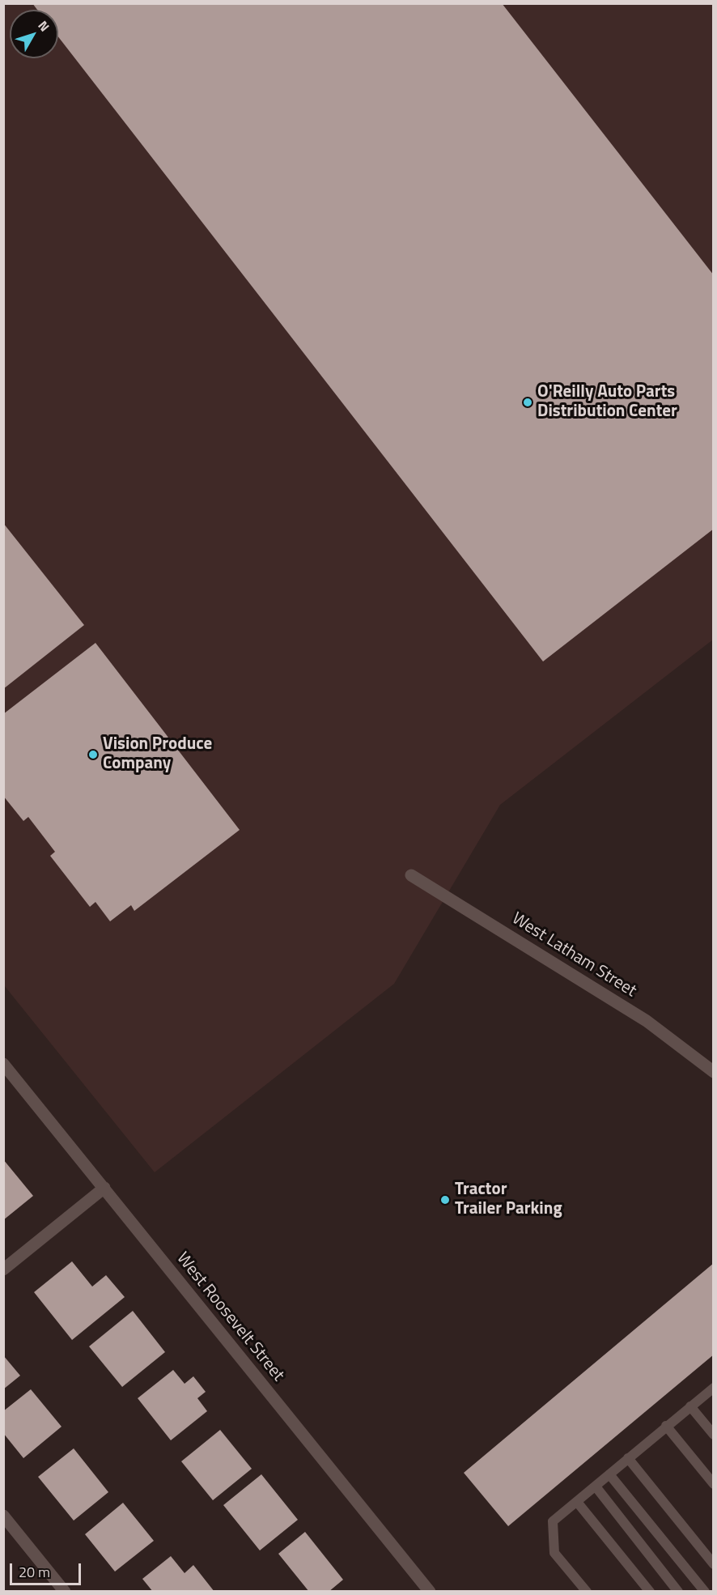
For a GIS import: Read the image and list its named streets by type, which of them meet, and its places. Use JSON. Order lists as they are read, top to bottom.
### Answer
{
  "streets": {
    "street": ["West Latham Street", "West Roosevelt Street"]
  },
  "places": ["O'Reilly Auto Parts Distribution Center", "Vision Produce Company", "Tractor Trailer Parking"],
  "scale_bar": "20 m",
  "north": "top right"
}
